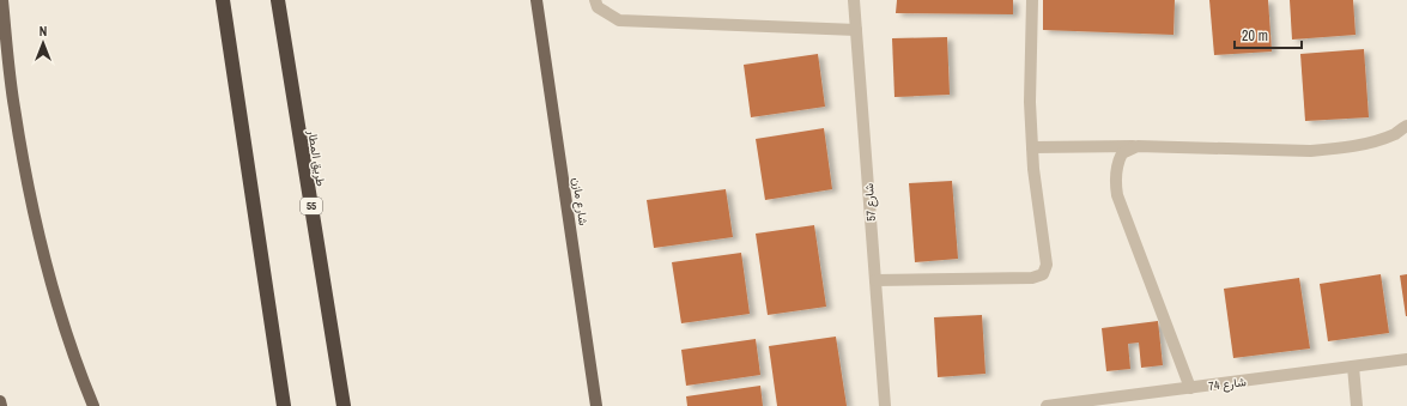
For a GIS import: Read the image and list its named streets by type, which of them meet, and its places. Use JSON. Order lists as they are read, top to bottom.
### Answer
{
  "streets": {
    "highway": ["طريق المطار", "55"],
    "main road": ["شارع مازن"],
    "street": ["شارع 57", "شارع 74"]
  },
  "scale_bar": "20 m",
  "north": "top"
}
